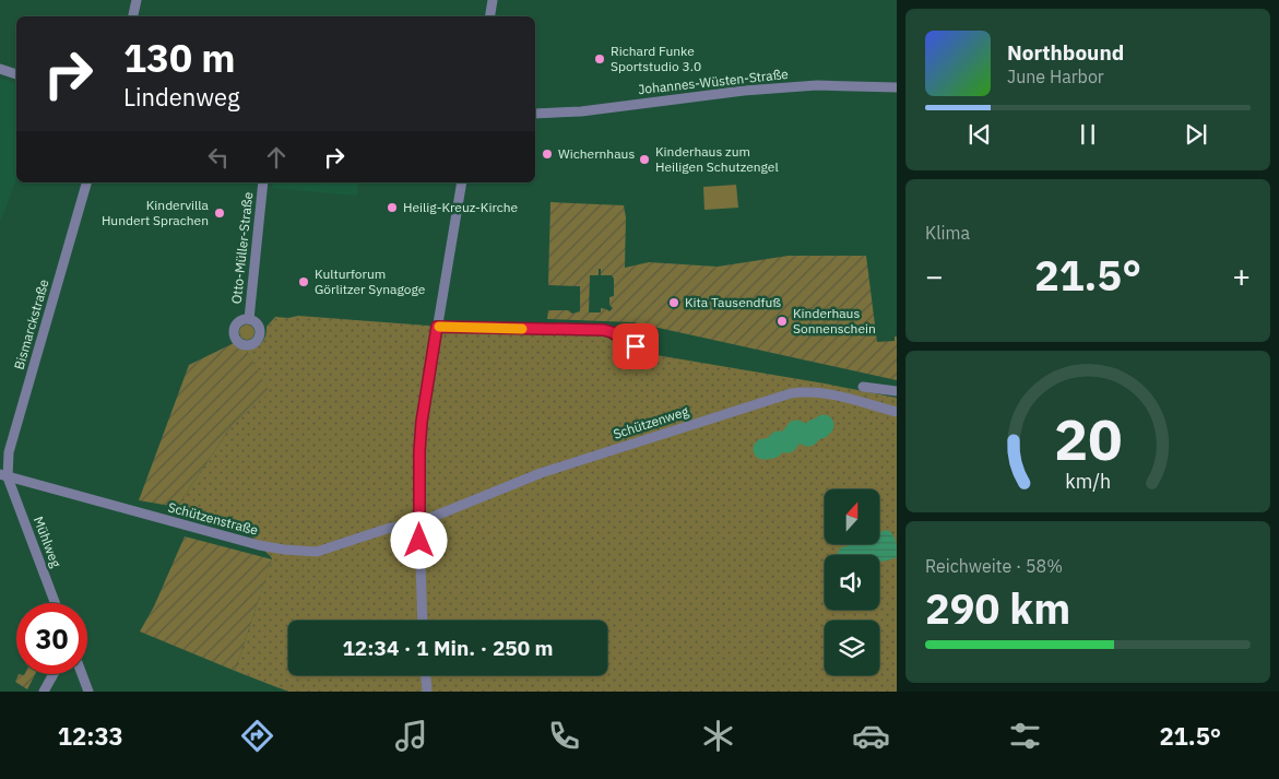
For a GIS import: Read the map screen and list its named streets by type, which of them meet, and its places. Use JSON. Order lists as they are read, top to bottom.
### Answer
{
  "streets": {
    "street": [
      "Johannes-Wüsten-Straße",
      "Otto-Müller-Straße",
      "Bismarckstraße",
      "Schützenweg",
      "Schützenstraße",
      "Mühlweg"
    ]
  },
  "crossings": [
    ["Bismarckstraße", "Schützenstraße"],
    ["Bismarckstraße", "Mühlweg"],
    ["Schützenweg", "Schützenstraße"],
    ["Schützenstraße", "Mühlweg"]
  ],
  "places": [
    "Richard Funke Sportstudio 3.0",
    "Wichernhaus",
    "Kinderhaus zum Heiligen Schutzengel",
    "Heilig-Kreuz-Kirche",
    "Kindervilla Hundert Sprachen",
    "Kulturforum Görlitzer Synagoge",
    "Kita Tausendfuß",
    "Kinderhaus Sonnenschein"
  ],
  "north": "top",
  "page": {
    "turn": ["130 m", "Lindenweg"],
    "song": ["Northbound", "June Harbor"],
    "tile": [
      "Klima",
      ["Reichweite · 58%", "290 km"]
    ],
    "heat": ["−", "21.5°", "+"],
    "limit": "30",
    "trip": "12:34 · 1 Min. · 250 m",
    "tabs": ["12:33", "21.5°"],
    "gauge": ["20", "km/h"]
  }
}
